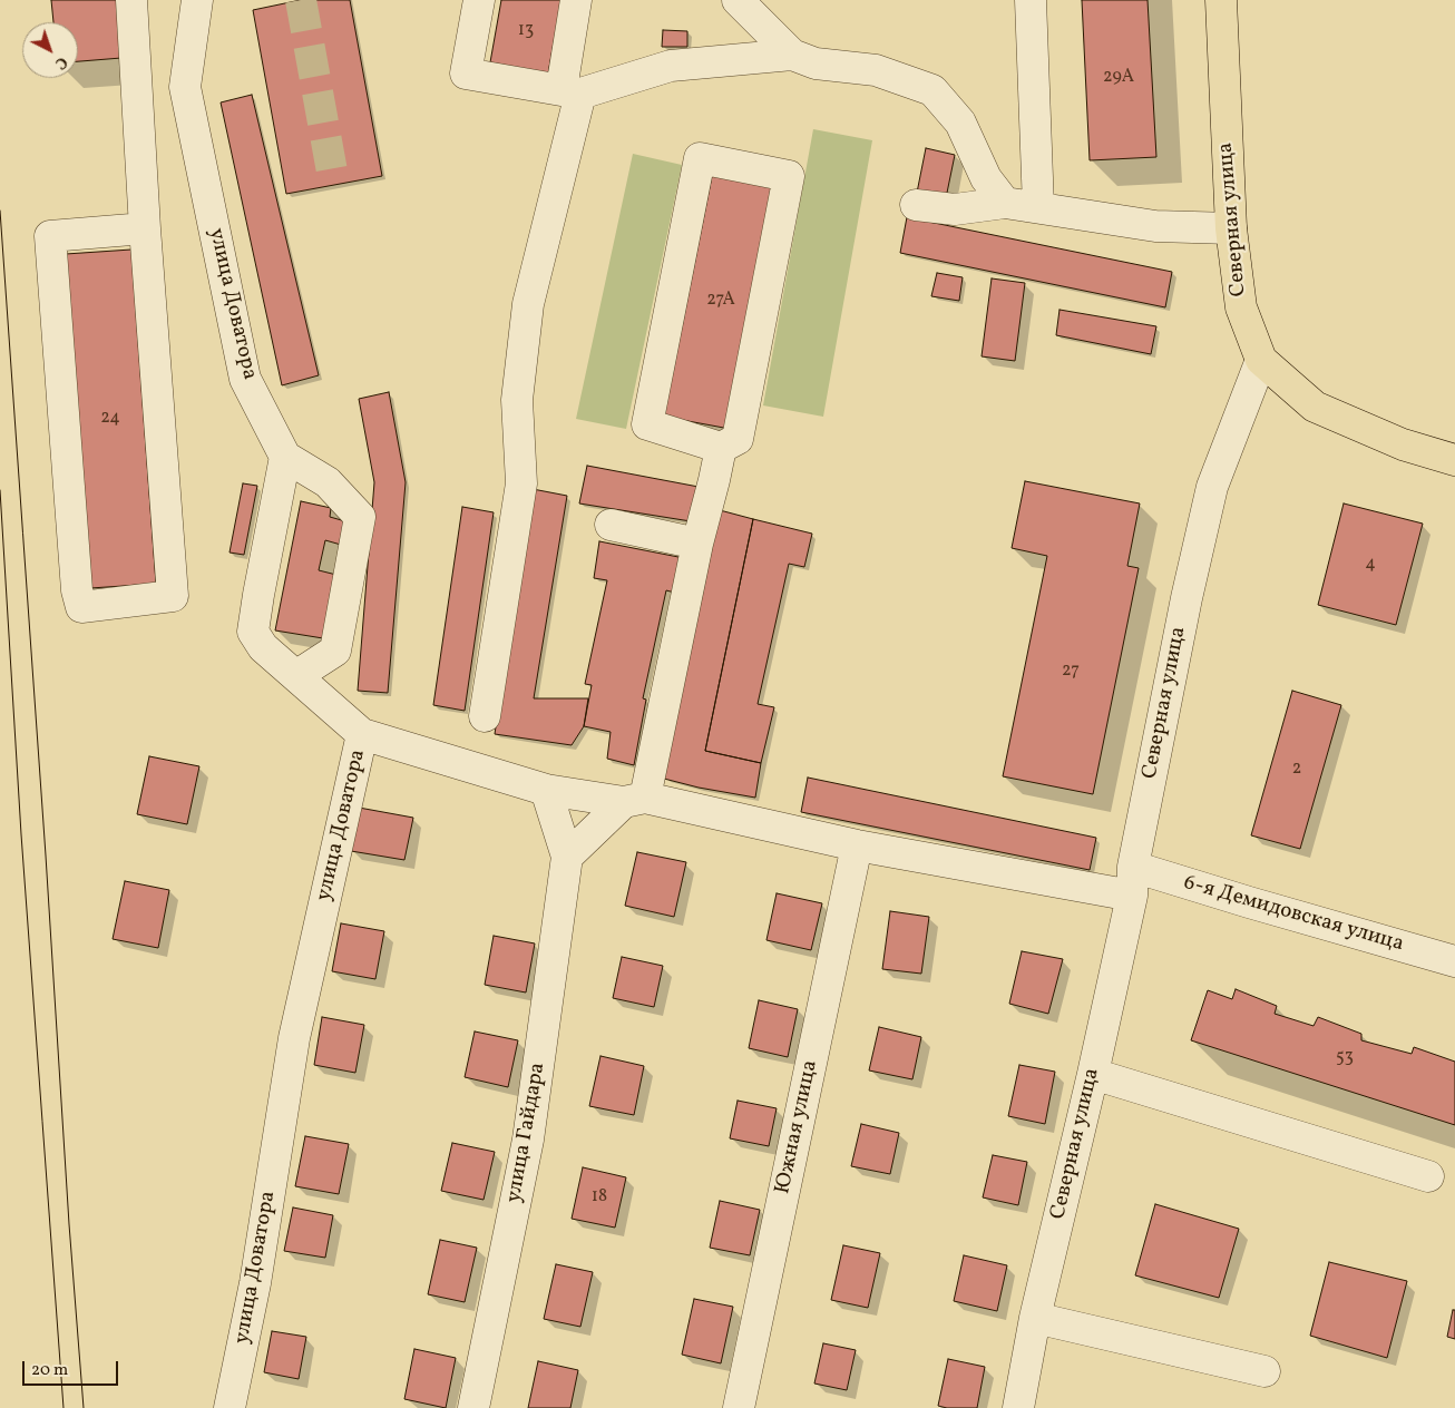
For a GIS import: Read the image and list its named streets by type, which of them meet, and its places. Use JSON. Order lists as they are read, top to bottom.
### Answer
{
  "streets": {
    "main road": ["Северная улица"],
    "street": [
      "улица Доватора",
      "6-я Демидовская улица",
      "Южная улица",
      "улица Гайдара"
    ]
  },
  "crossings": [
    ["Северная улица", "6-я Демидовская улица"],
    ["улица Доватора", "6-я Демидовская улица"],
    ["6-я Демидовская улица", "Южная улица"]
  ],
  "house_numbers": [
    "13",
    "29А",
    "27А",
    "24",
    "4",
    "27",
    "2",
    "53",
    "18"
  ],
  "scale_bar": "20 m",
  "north": "bottom right"
}
